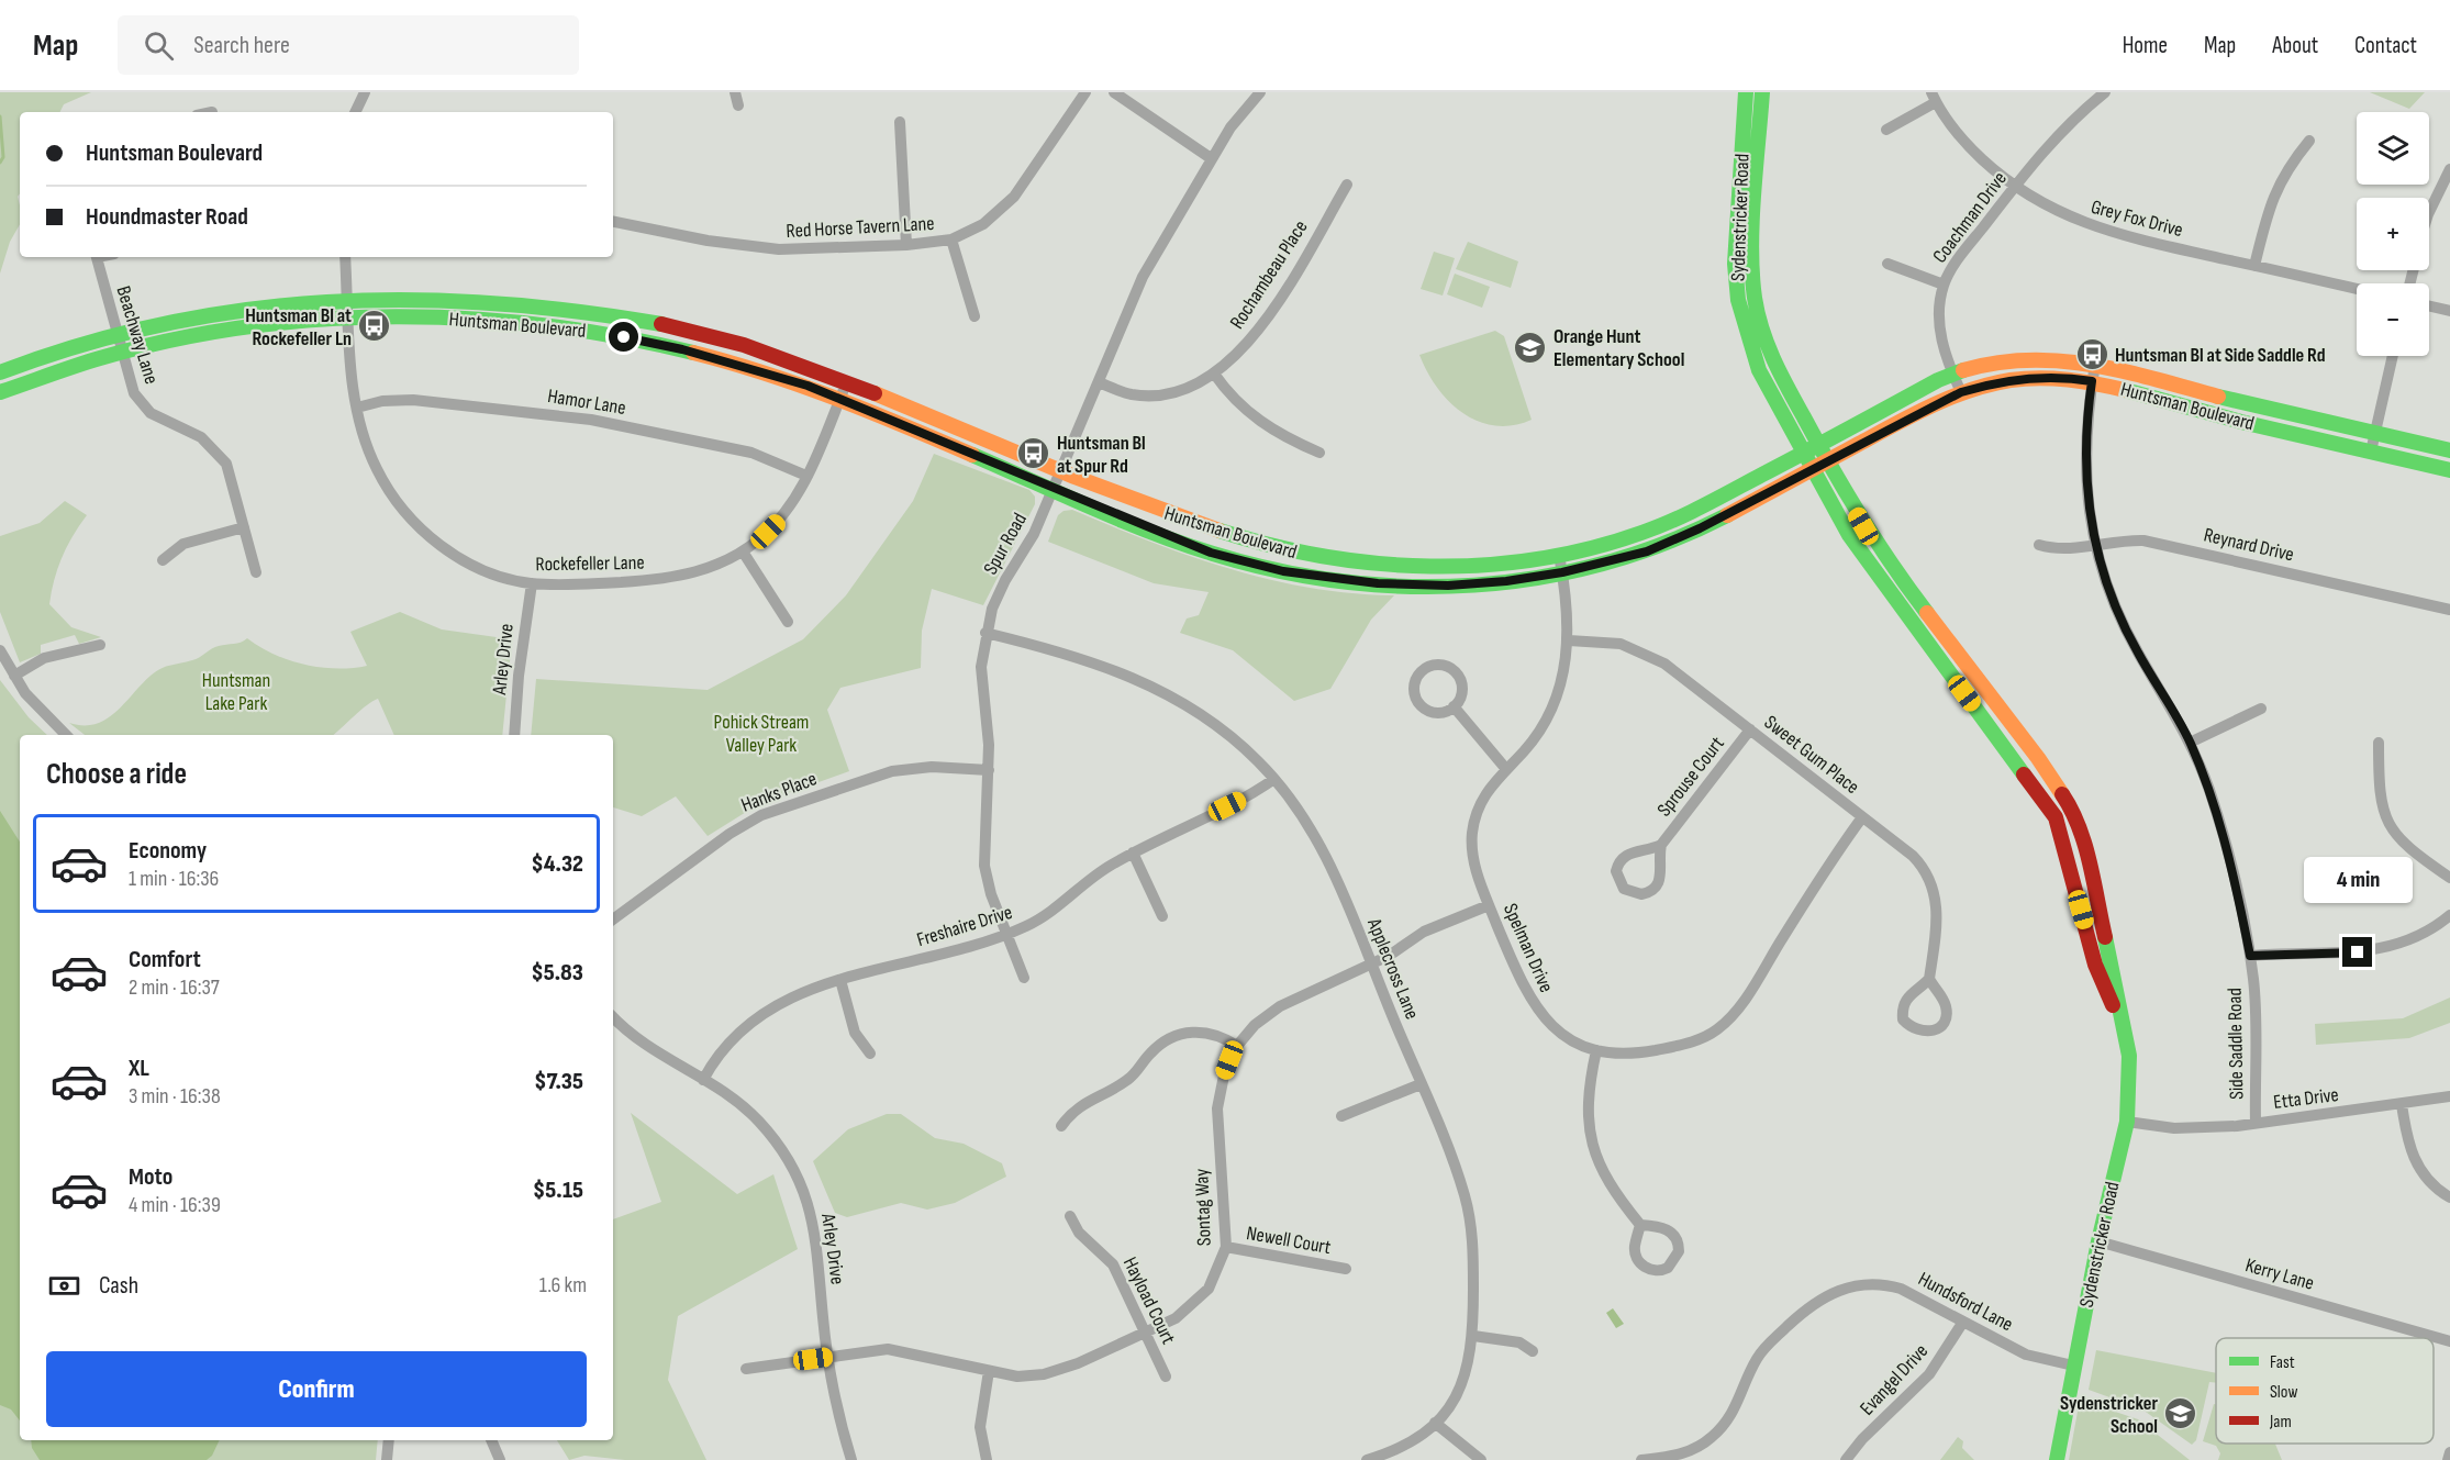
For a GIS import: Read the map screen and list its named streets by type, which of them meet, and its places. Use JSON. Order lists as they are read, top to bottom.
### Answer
{
  "streets": {
    "street": [
      "Sydenstricker Road",
      "Coachman Drive",
      "Grey Fox Drive",
      "Red Horse Tavern Lane",
      "Rochambeau Place",
      "Huntsman Boulevard",
      "Beachway Lane",
      "Hamor Lane",
      "Spur Road",
      "Reynard Drive",
      "Rockefeller Lane",
      "Arley Drive",
      "Sweet Gum Place",
      "Sprouse Court",
      "Hanks Place",
      "Freshaire Drive",
      "Spelman Drive",
      "Applecross Lane",
      "Side Saddle Road",
      "Etta Drive",
      "Sontag Way",
      "Newell Court",
      "Kerry Lane",
      "Hayload Court",
      "Hundsford Lane",
      "Evangel Drive"
    ]
  },
  "crossings": [
    ["Sydenstricker Road", "Huntsman Boulevard"],
    ["Sydenstricker Road", "Etta Drive"],
    ["Sydenstricker Road", "Kerry Lane"],
    ["Sydenstricker Road", "Hundsford Lane"],
    ["Coachman Drive", "Grey Fox Drive"],
    ["Coachman Drive", "Huntsman Boulevard"],
    ["Rochambeau Place", "Spur Road"],
    ["Huntsman Boulevard", "Beachway Lane"],
    ["Huntsman Boulevard", "Spur Road"],
    ["Huntsman Boulevard", "Rockefeller Lane"],
    ["Huntsman Boulevard", "Spelman Drive"],
    ["Huntsman Boulevard", "Side Saddle Road"],
    ["Hamor Lane", "Rockefeller Lane"],
    ["Spur Road", "Hanks Place"],
    ["Spur Road", "Freshaire Drive"],
    ["Spur Road", "Applecross Lane"],
    ["Reynard Drive", "Side Saddle Road"],
    ["Rockefeller Lane", "Arley Drive"],
    ["Arley Drive", "Freshaire Drive"],
    ["Arley Drive", "Sontag Way"],
    ["Sweet Gum Place", "Sprouse Court"],
    ["Sweet Gum Place", "Spelman Drive"],
    ["Freshaire Drive", "Applecross Lane"],
    ["Spelman Drive", "Sontag Way"],
    ["Applecross Lane", "Sontag Way"],
    ["Side Saddle Road", "Etta Drive"],
    ["Sontag Way", "Newell Court"],
    ["Sontag Way", "Hayload Court"],
    ["Hundsford Lane", "Evangel Drive"]
  ],
  "parks": ["Huntsman Lake Park", "Pohick Stream Valley Park"],
  "places": {
    "bus stop": ["Huntsman Bl at Rockefeller Ln", "Huntsman Bl at Side Saddle Rd", "Huntsman Bl at Spur Rd"],
    "school or university": ["Orange Hunt Elementary School", "Sydenstricker School"]
  },
  "legend": ["Fast", "Slow", "Jam"],
  "page": {
    "header": "Map",
    "search": "Search here",
    "nav": [
      "Home",
      "Map",
      "About",
      "Contact"
    ],
    "map_buttons": ["+", "−"],
    "banner": ["Huntsman Boulevard", "Houndmaster Road"],
    "heading": "Choose a ride",
    "list": [
      {
        "name": "Economy",
        "note": "1 min · 16:36",
        "value": "$4.32"
      },
      {
        "name": "Comfort",
        "note": "2 min · 16:37",
        "value": "$5.83"
      },
      {
        "name": "XL",
        "note": "3 min · 16:38",
        "value": "$7.35"
      },
      {
        "name": "Moto",
        "note": "4 min · 16:39",
        "value": "$5.15"
      }
    ],
    "bubble": "4 min",
    "pay": ["Cash", "1.6 km"],
    "buttons": "Confirm"
  }
}
